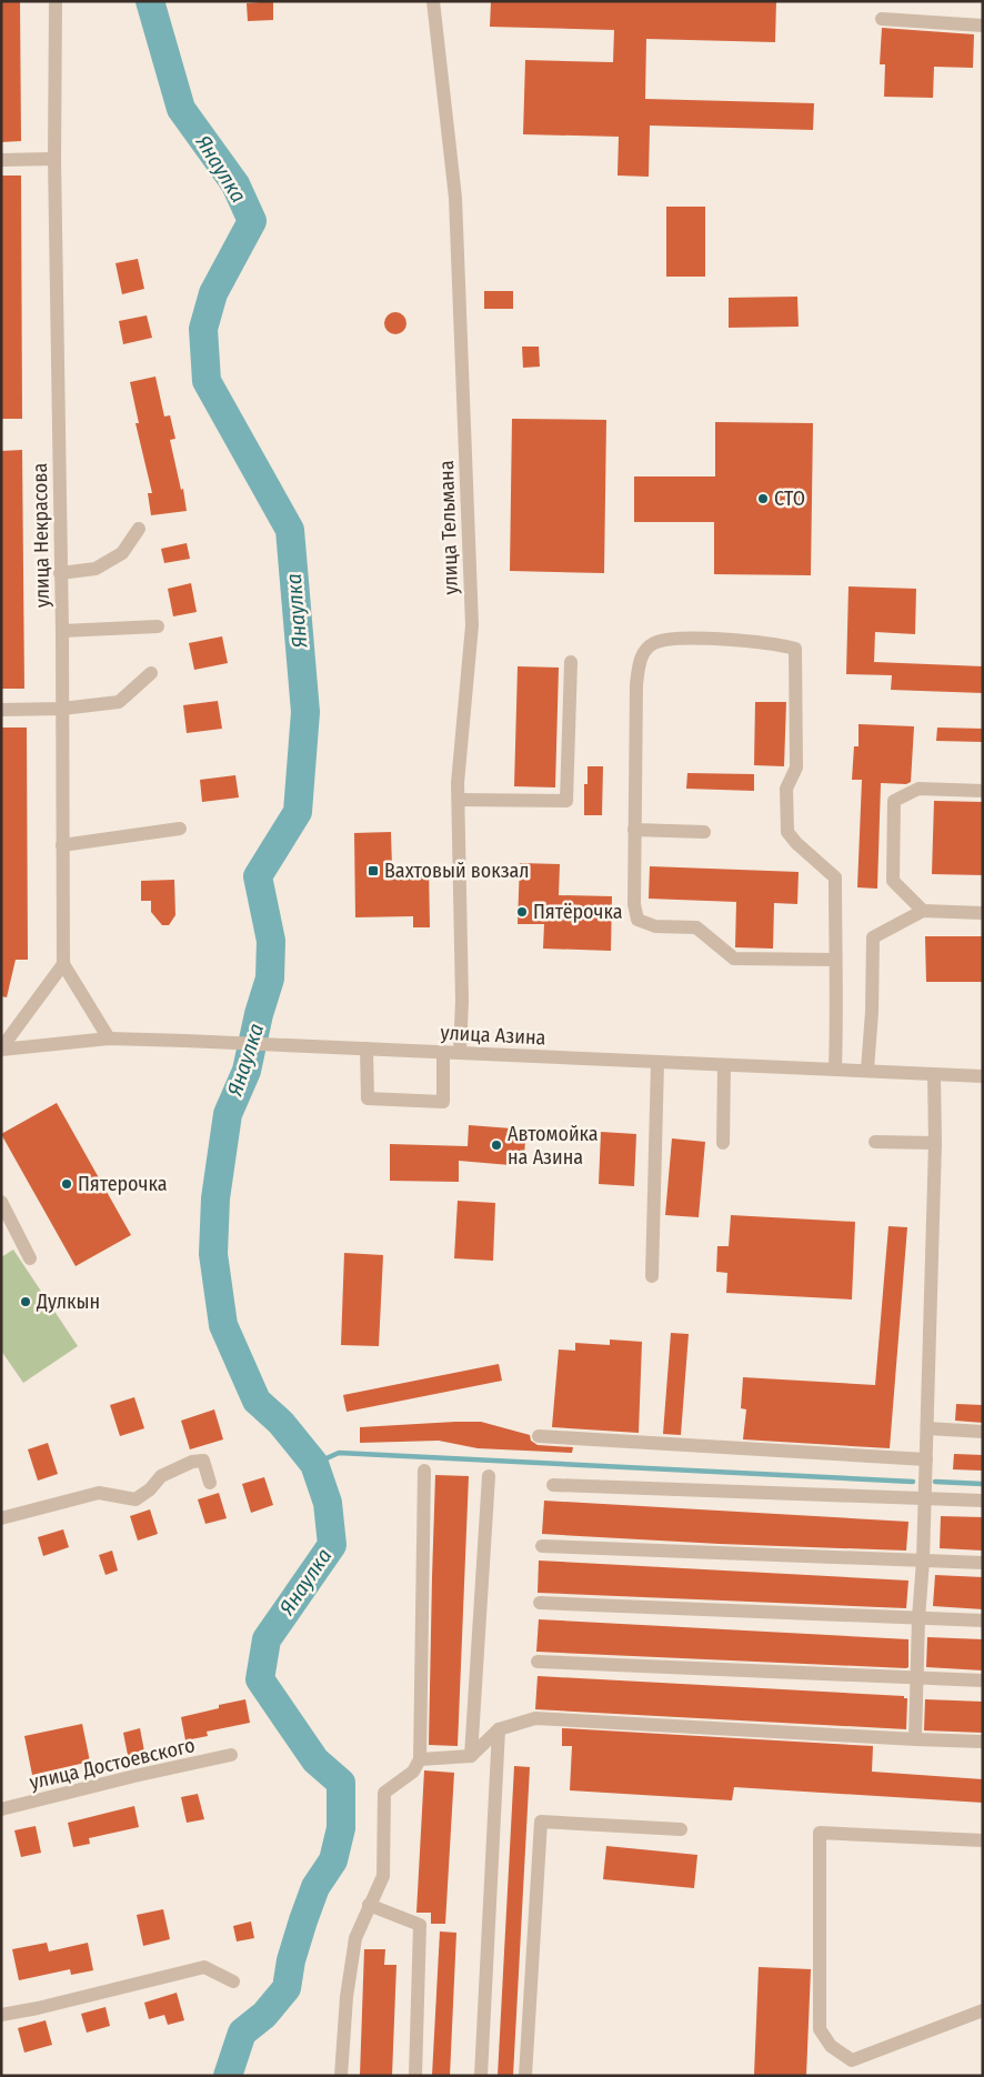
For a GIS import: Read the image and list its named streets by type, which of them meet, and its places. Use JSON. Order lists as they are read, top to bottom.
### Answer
{
  "streets": {
    "street": [
      "улица Тельмана",
      "улица Некрасова",
      "улица Азина",
      "улица Достоевского"
    ]
  },
  "crossings": [
    ["улица Тельмана", "улица Азина"]
  ],
  "water": ["Янаулка"],
  "places": {
    "other": [
      "СТО",
      "Пятёрочка",
      "Автомойка на Азина",
      "Пятерочка",
      "Дулкын"
    ],
    "transit": ["Вахтовый вокзал"]
  }
}
